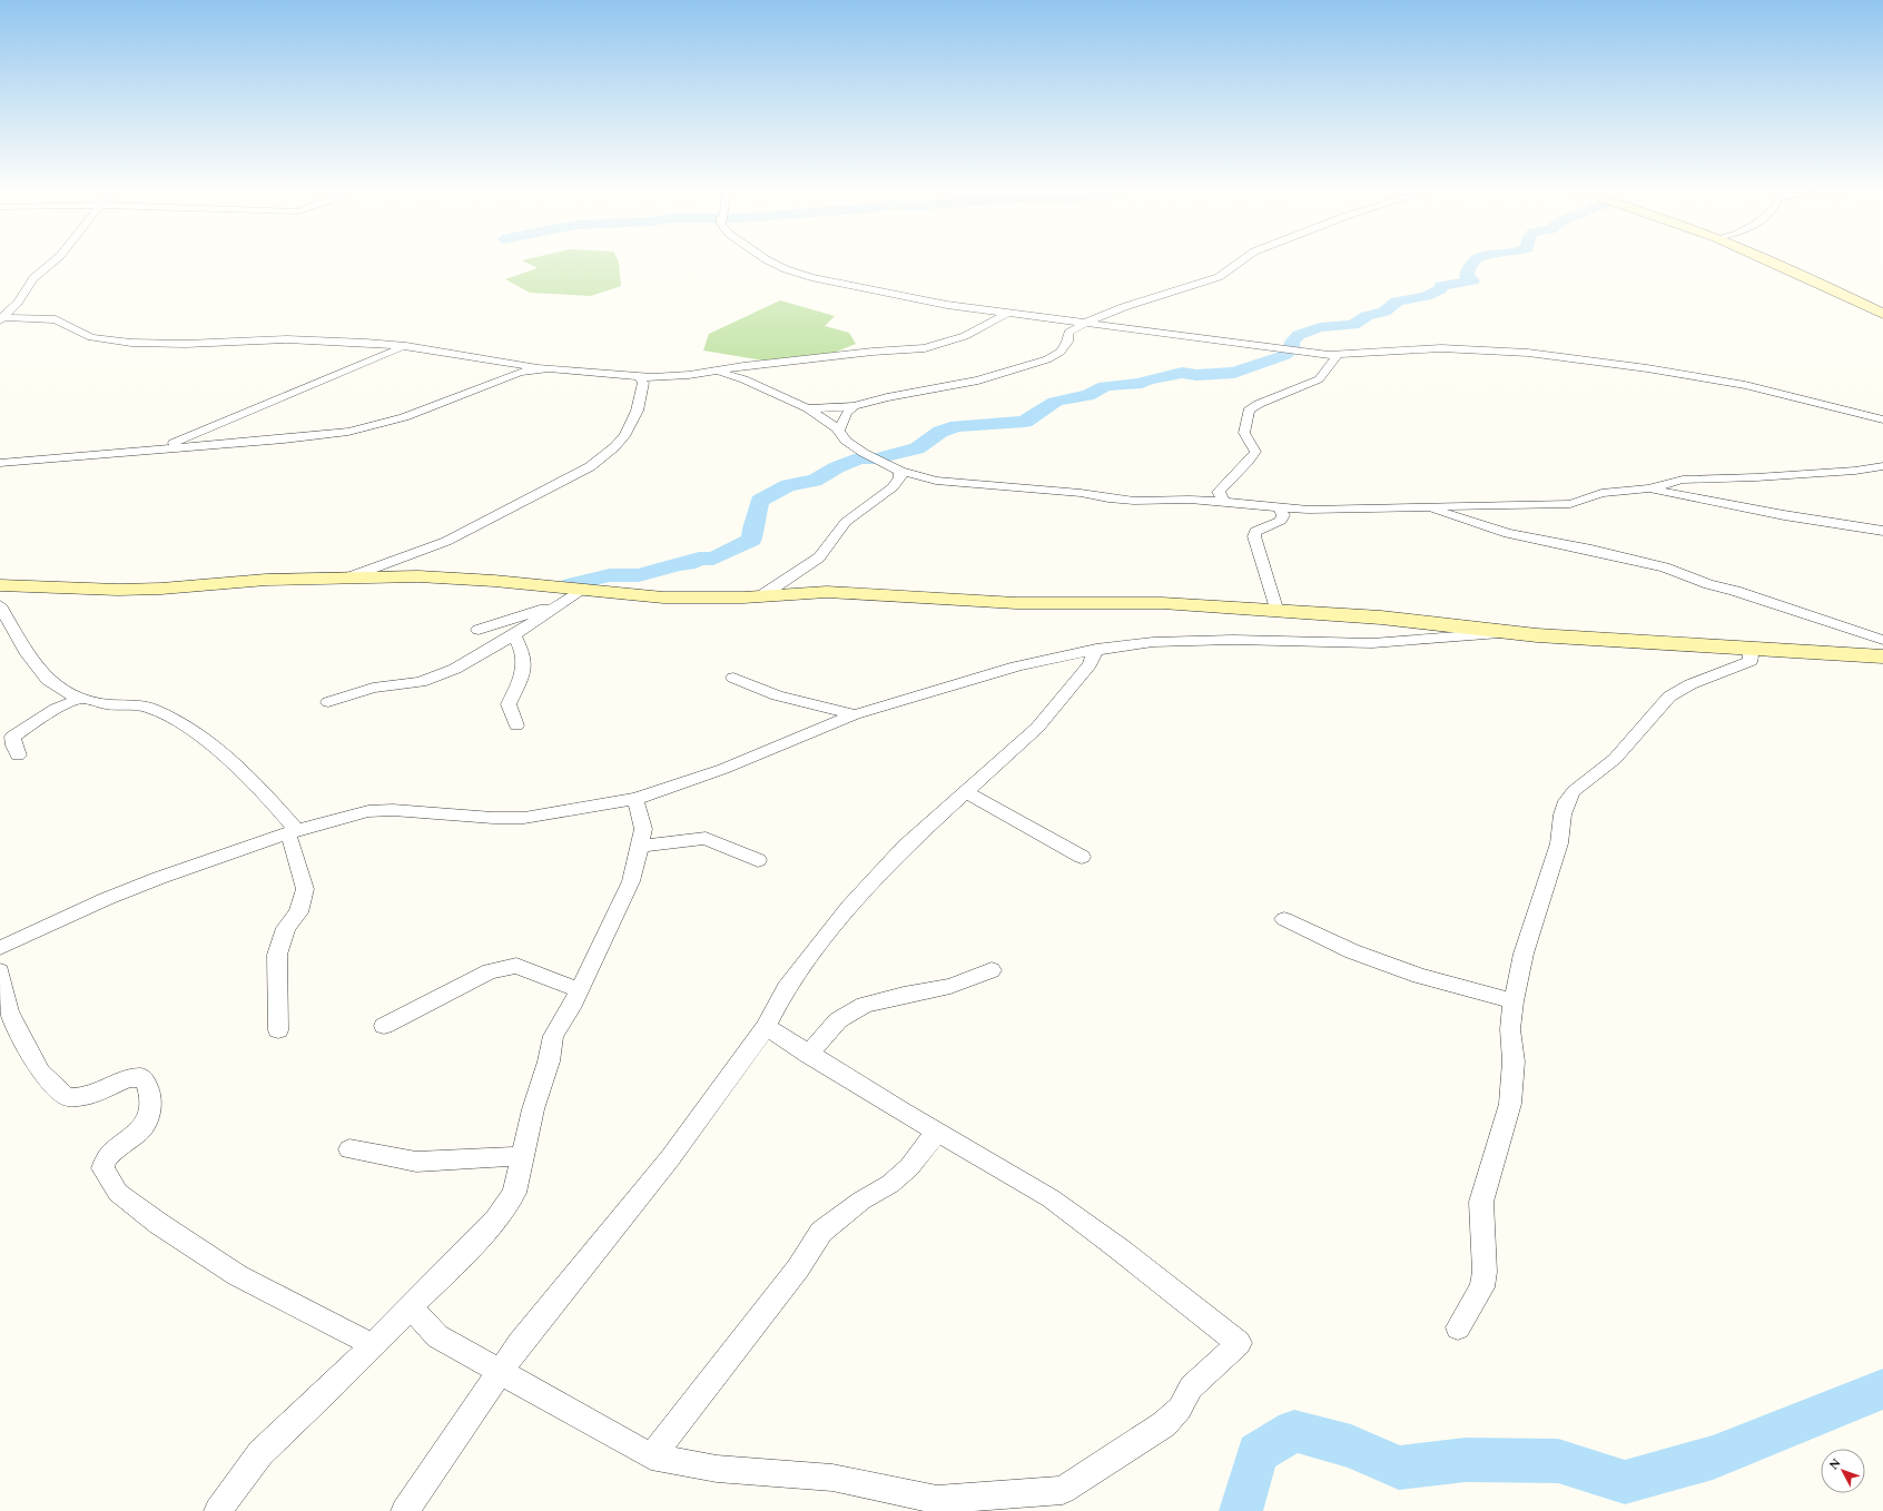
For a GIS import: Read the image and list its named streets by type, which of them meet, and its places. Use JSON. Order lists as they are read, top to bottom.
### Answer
{
  "north": "top left"
}
